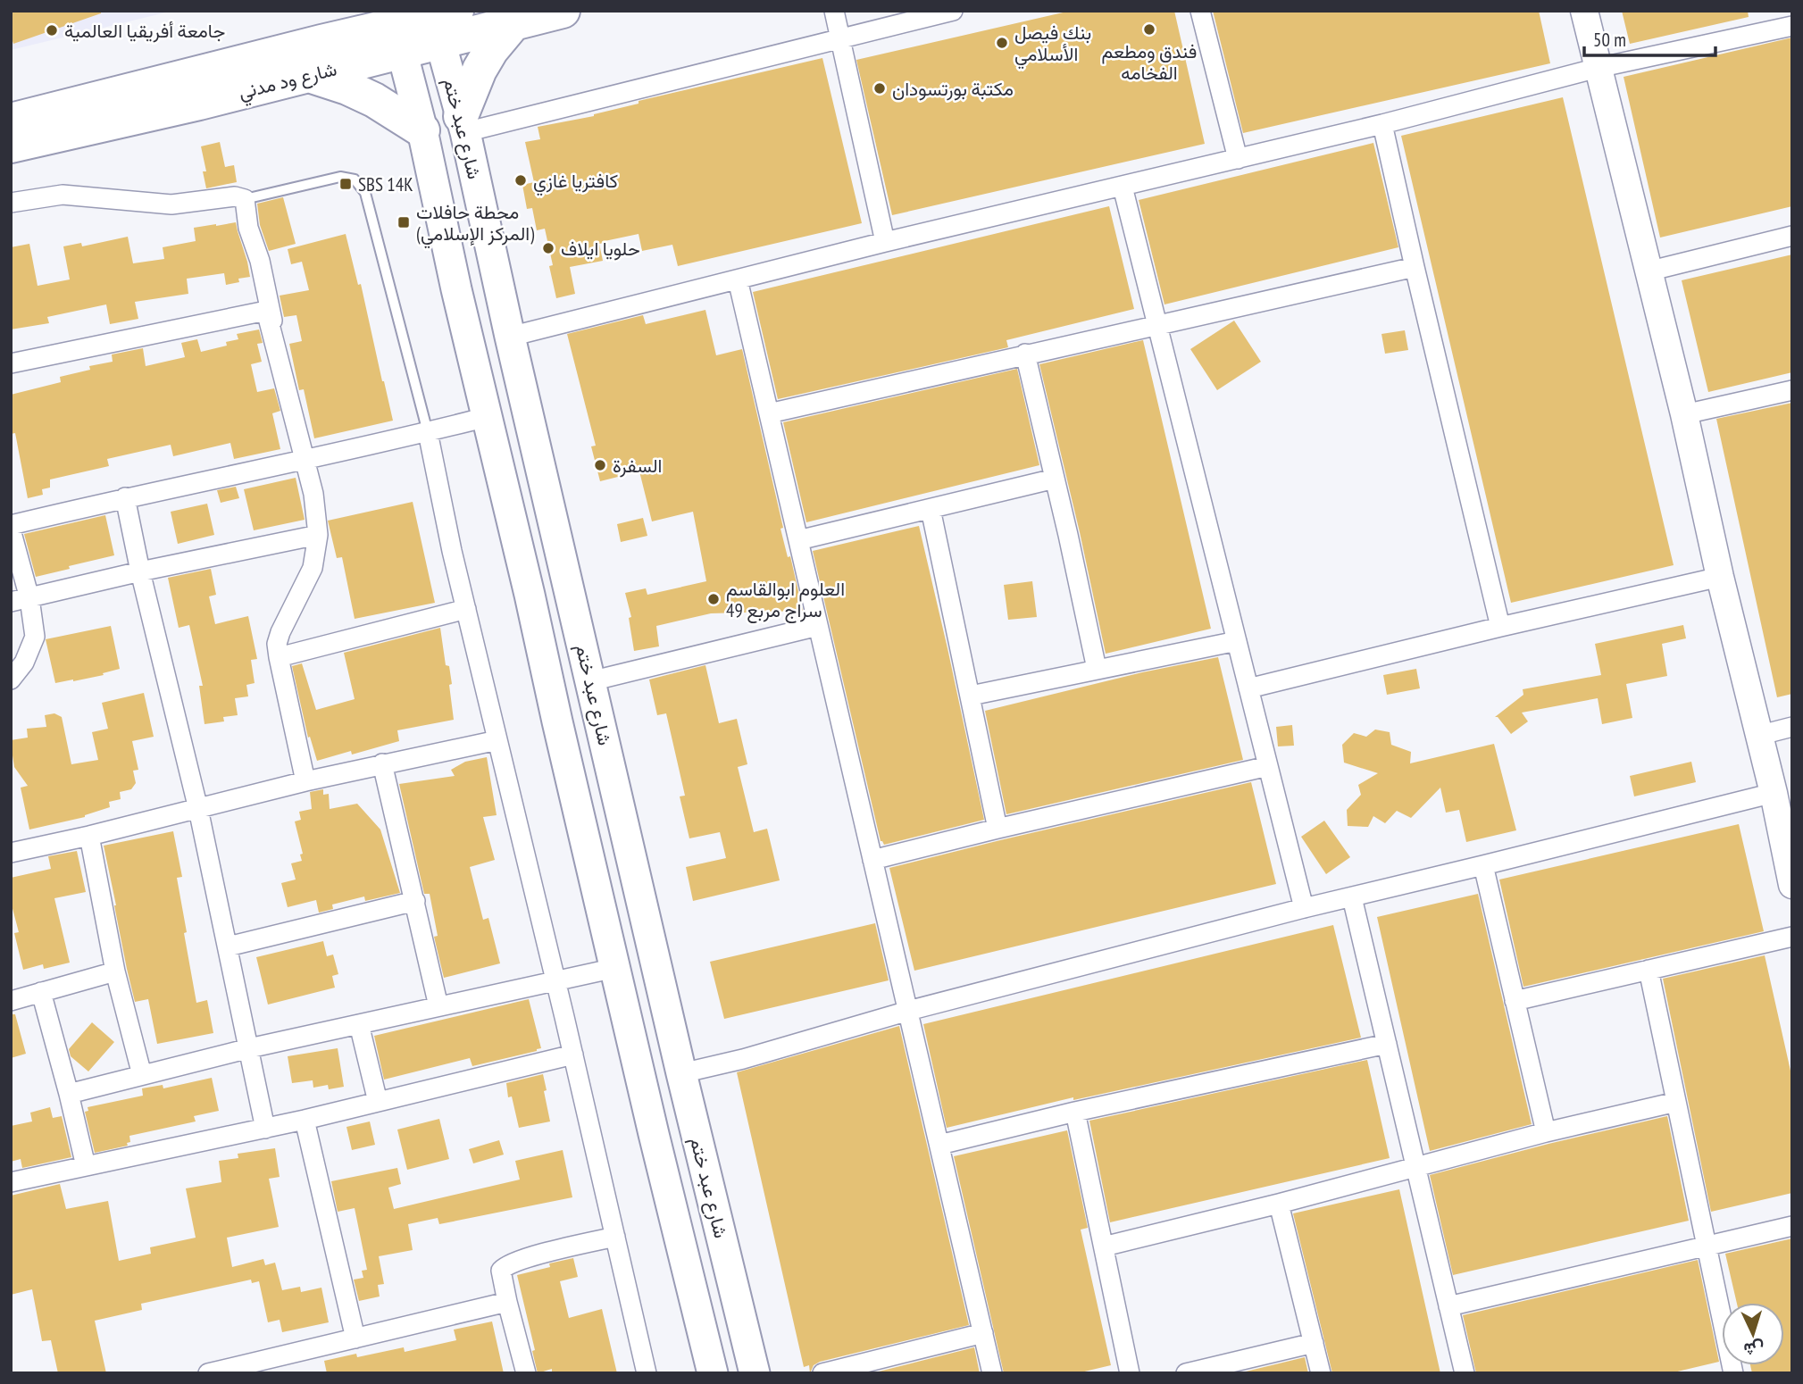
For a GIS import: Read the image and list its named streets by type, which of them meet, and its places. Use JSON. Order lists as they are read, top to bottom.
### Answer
{
  "streets": {
    "highway": ["شارع ود مدني"],
    "main road": ["شارع عبد ختم"]
  },
  "crossings": [
    ["شارع ود مدني", "شارع عبد ختم"]
  ],
  "places": {
    "other": [
      "فندق ومطعم الفخامه",
      "جامعة أفريقيا العالمية",
      "بنك فيصل الأسلامي",
      "مكتبة بورتسودان",
      "كافتريا غازي",
      "حلويا ايلاف",
      "السفرة",
      "العلوم ابوالقاسم سراج مربع 49"
    ],
    "transit": ["SBS 14K", "محطة حافلات (المركز الإسلامي)"]
  },
  "scale_bar": "50 m",
  "north": "bottom"
}
